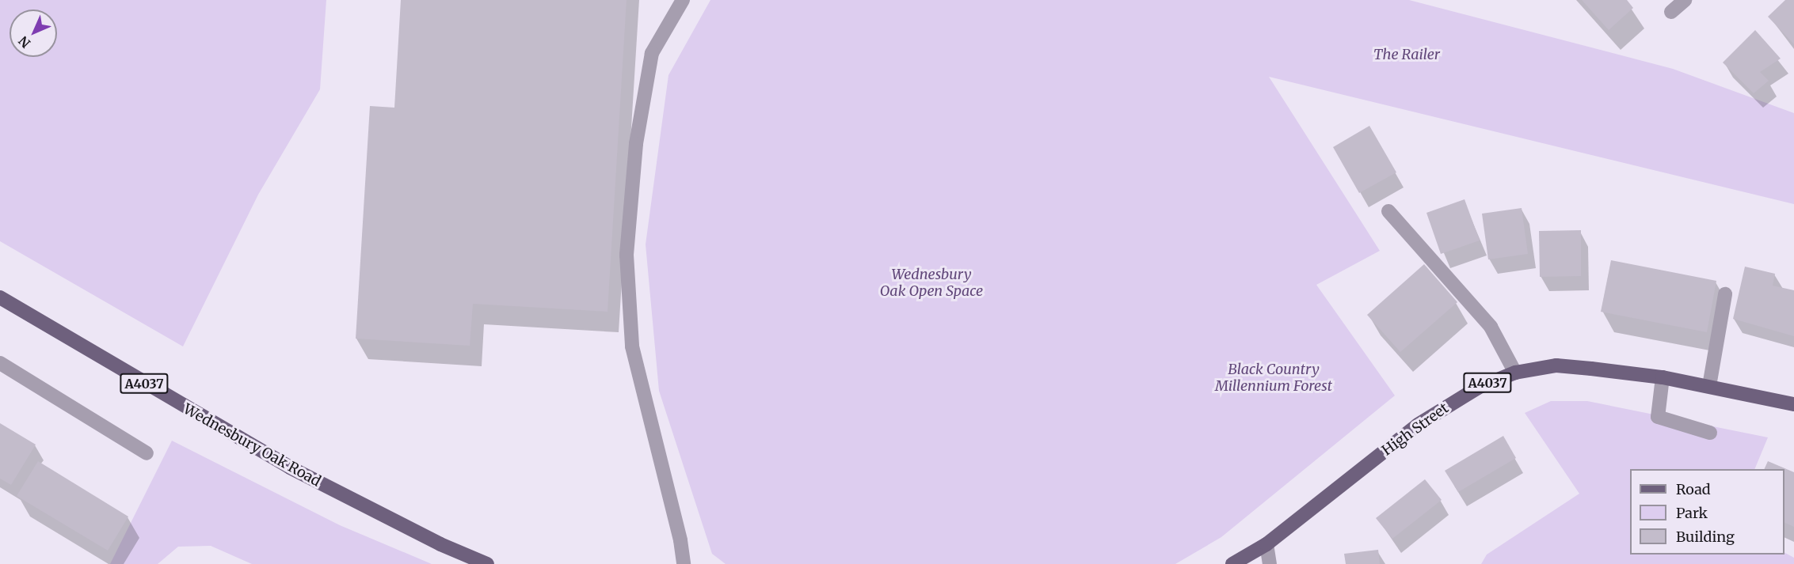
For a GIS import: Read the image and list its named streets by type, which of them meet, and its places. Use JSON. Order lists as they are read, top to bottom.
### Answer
{
  "streets": {
    "main road": ["A4037", "High Street", "Wednesbury Oak Road"]
  },
  "parks": ["The Railer", "Wednesbury Oak Open Space", "Black Country Millennium Forest"],
  "legend": ["Road", "Park", "Building"],
  "north": "bottom left"
}
